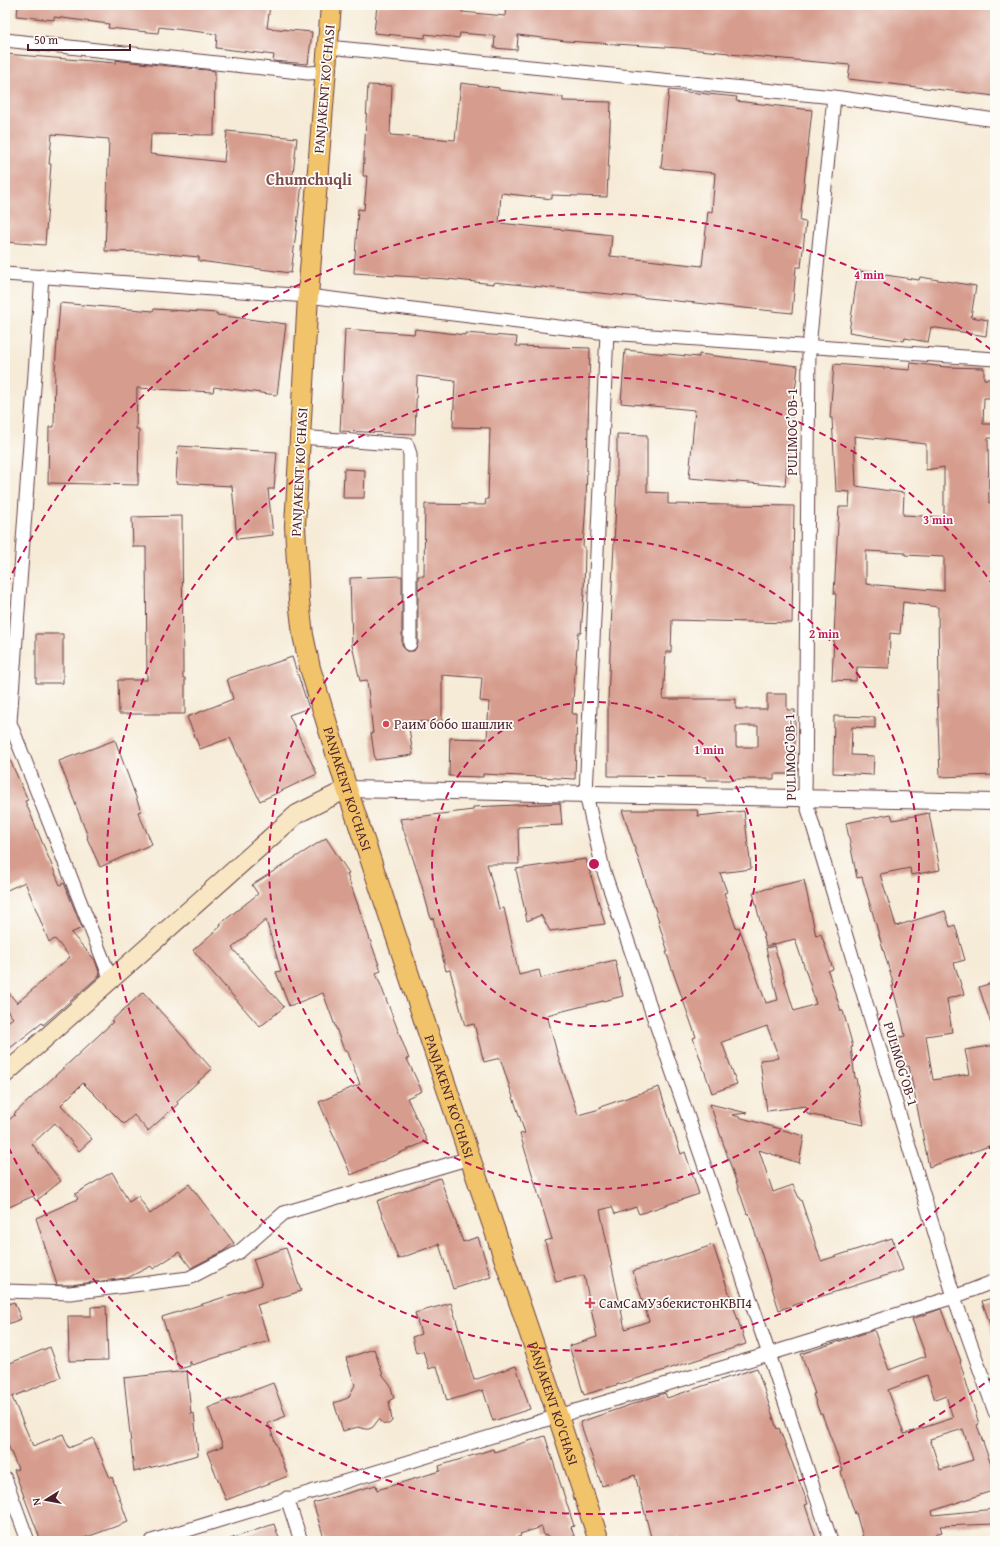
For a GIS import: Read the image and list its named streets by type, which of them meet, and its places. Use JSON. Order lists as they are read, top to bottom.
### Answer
{
  "streets": {
    "main road": ["PANJAKENT KO'CHASI"],
    "street": ["PULIMOG’OB-1"]
  },
  "districts": ["Chumchuqli"],
  "places": {
    "other": ["Раим бобо шашлик"],
    "health": ["СамСамУзбекистонКВП4"]
  },
  "scale_bar": "50 m",
  "north": "left",
  "rings": [
    "4 min",
    "3 min",
    "2 min",
    "1 min"
  ]
}
